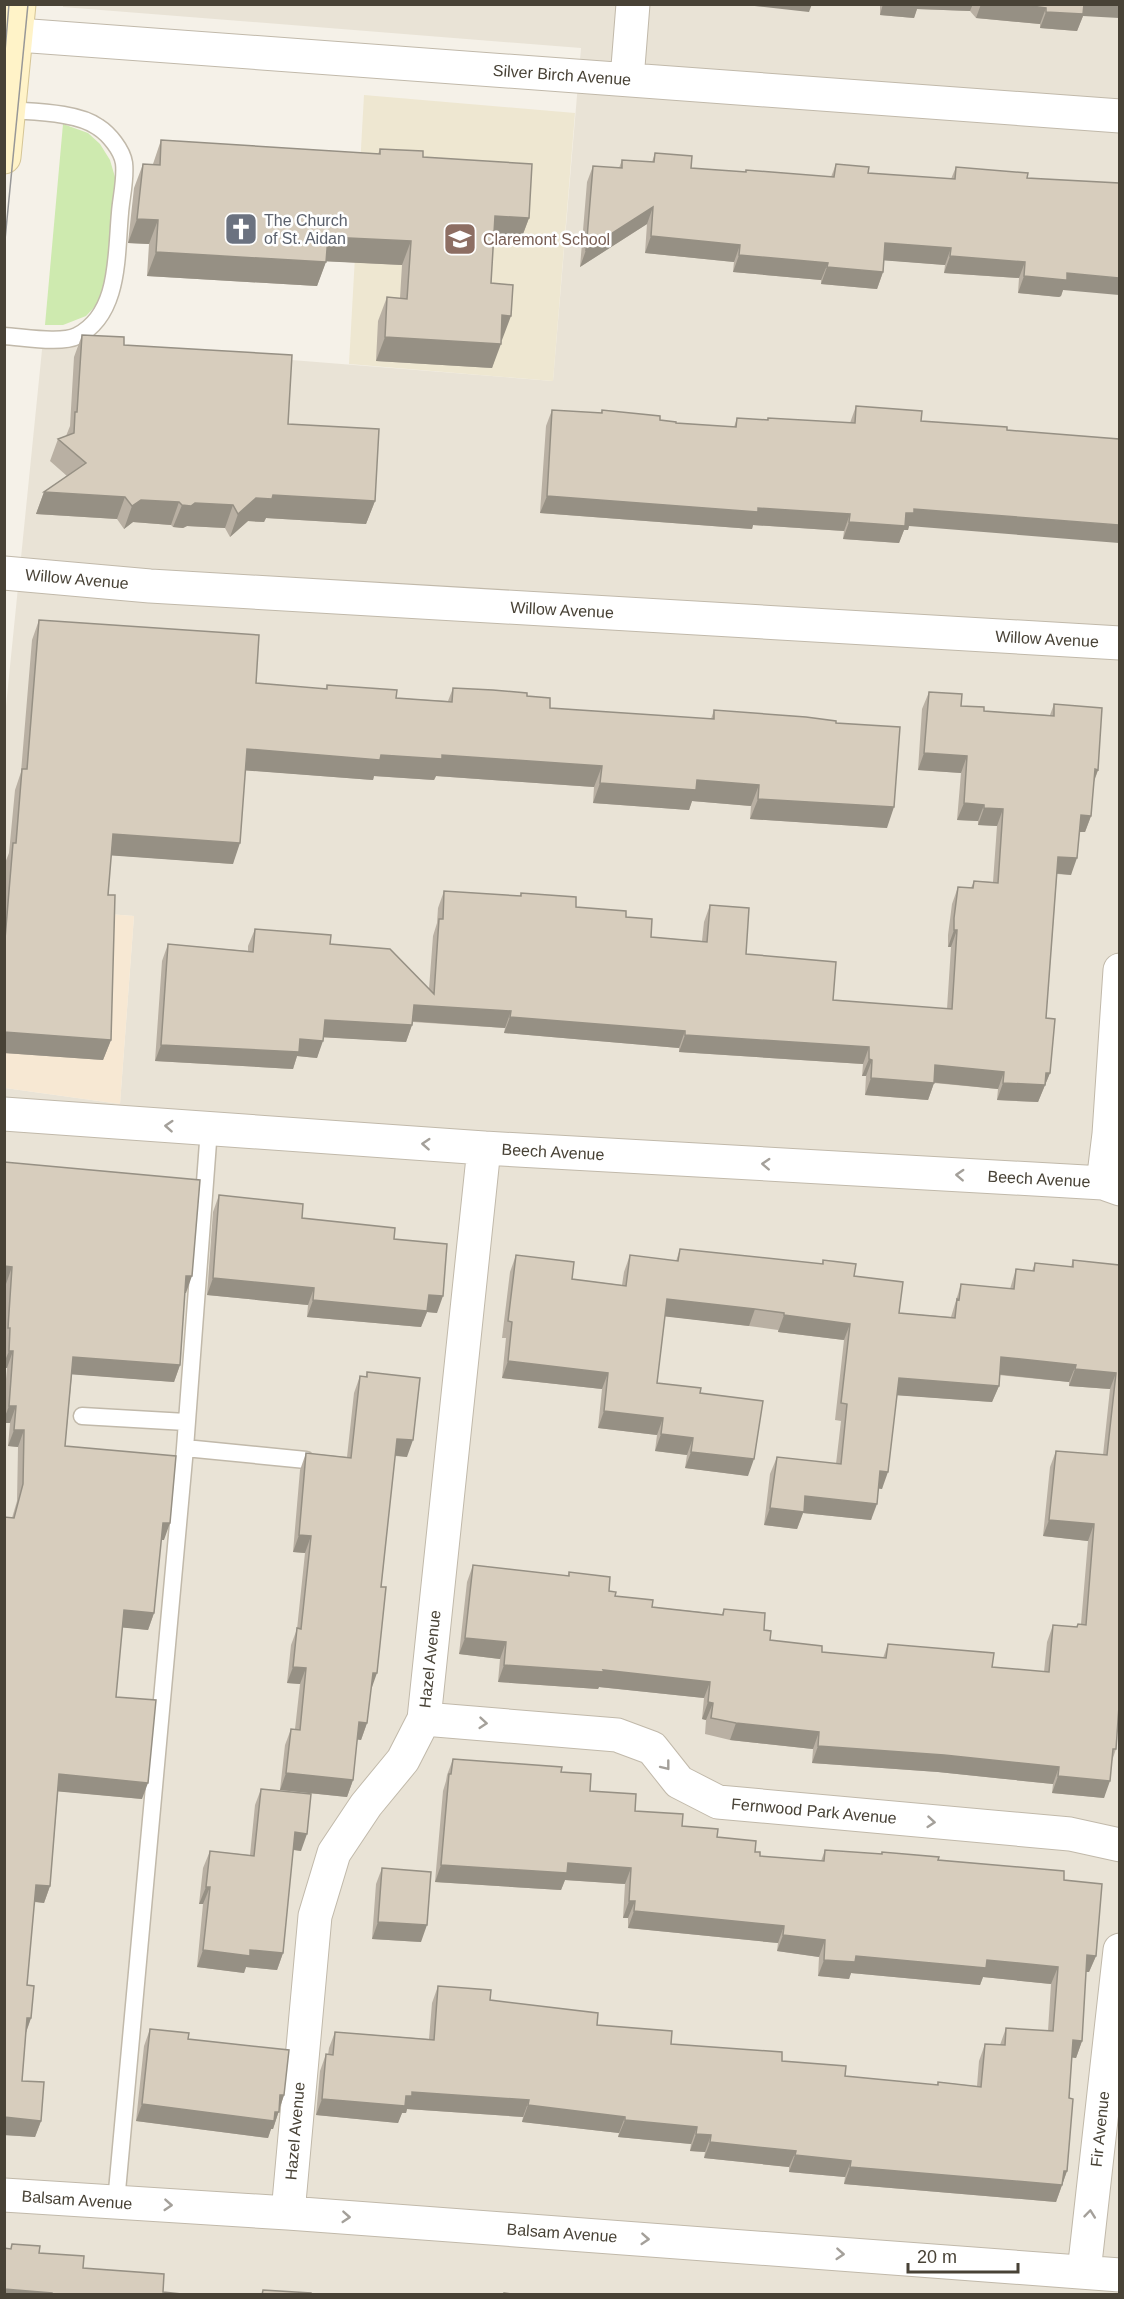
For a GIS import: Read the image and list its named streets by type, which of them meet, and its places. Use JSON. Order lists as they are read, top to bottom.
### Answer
{
  "streets": {
    "street": [
      "Silver Birch Avenue",
      "Willow Avenue",
      "Beech Avenue",
      "Hazel Avenue",
      "Fernwood Park Avenue",
      "Fir Avenue",
      "Balsam Avenue"
    ]
  },
  "crossings": [
    ["Beech Avenue", "Hazel Avenue"],
    ["Hazel Avenue", "Fernwood Park Avenue"],
    ["Hazel Avenue", "Balsam Avenue"],
    ["Fir Avenue", "Balsam Avenue"]
  ],
  "one_way": [
    "Beech Avenue",
    "Fernwood Park Avenue",
    "Fir Avenue",
    "Balsam Avenue"
  ],
  "places": {
    "church": ["The Church of St. Aidan"],
    "school or university": ["Claremont School"]
  },
  "scale_bar": "20 m"
}
